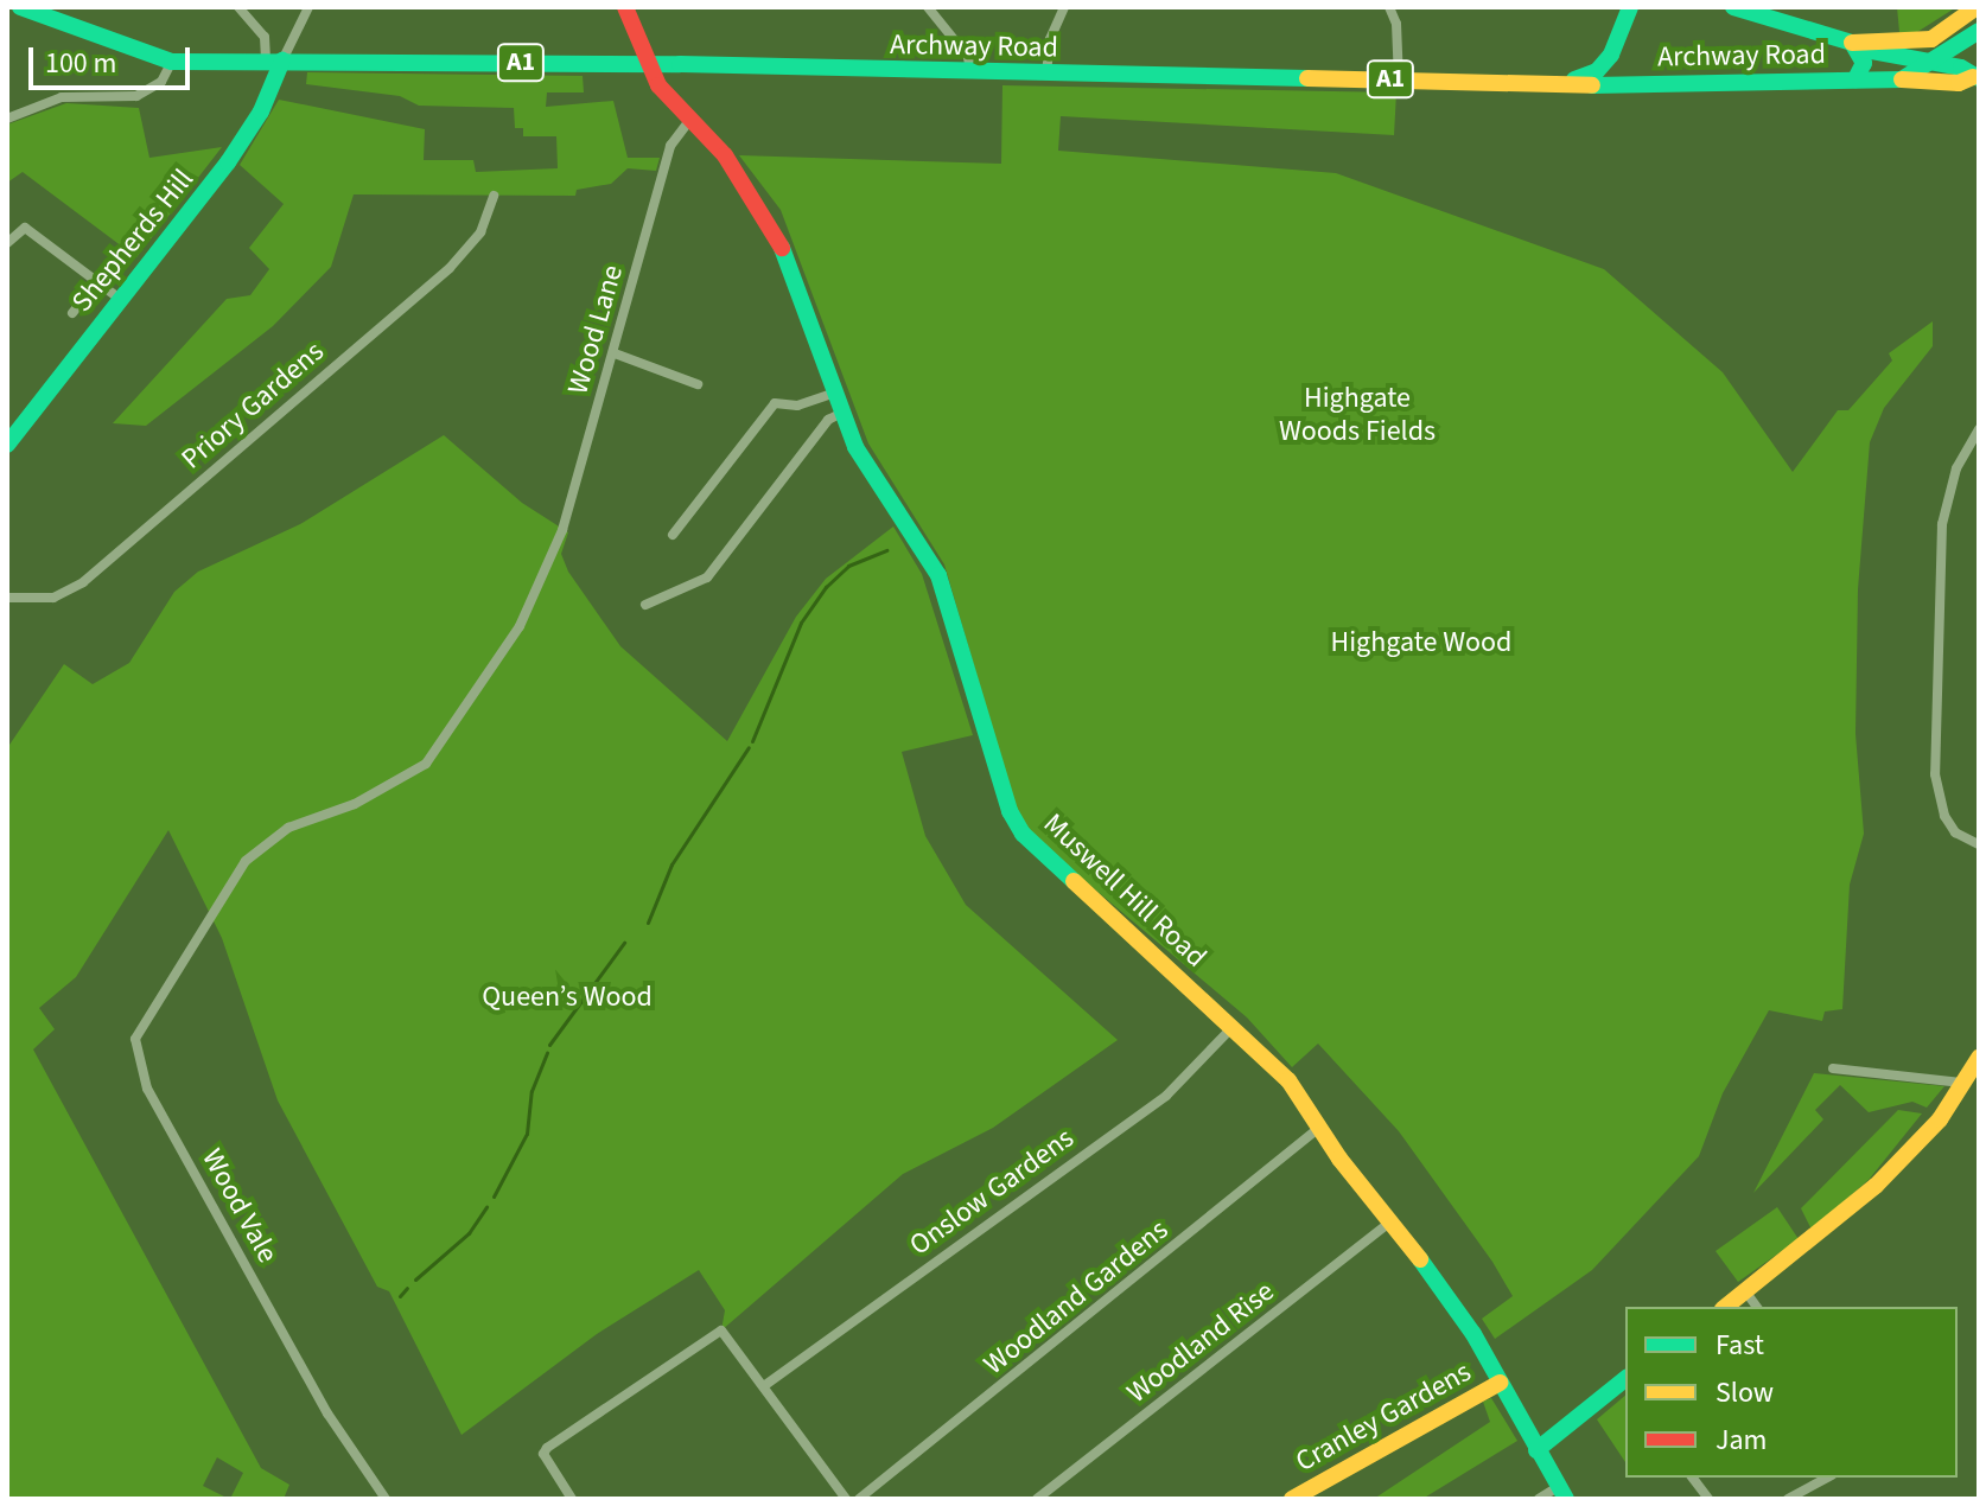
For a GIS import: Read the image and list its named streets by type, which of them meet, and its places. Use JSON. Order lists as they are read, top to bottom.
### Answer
{
  "streets": {
    "main road": [
      "Archway Road",
      "A1",
      "Shepherds Hill",
      "Muswell Hill Road",
      "Cranley Gardens"
    ],
    "street": [
      "Wood Lane",
      "Priory Gardens",
      "Onslow Gardens",
      "Wood Vale",
      "Woodland Gardens",
      "Woodland Rise"
    ]
  },
  "crossings": [
    ["Archway Road", "A1"],
    ["Archway Road", "Shepherds Hill"],
    ["Archway Road", "Muswell Hill Road"],
    ["Wood Lane", "Muswell Hill Road"],
    ["Wood Lane", "Wood Vale"],
    ["Muswell Hill Road", "Onslow Gardens"],
    ["Muswell Hill Road", "Woodland Gardens"],
    ["Muswell Hill Road", "Woodland Rise"],
    ["Muswell Hill Road", "Cranley Gardens"]
  ],
  "parks": ["Highgate Woods Fields", "Highgate Wood", "Queen’s Wood"],
  "legend": ["Fast", "Slow", "Jam"],
  "scale_bar": "100 m"
}
